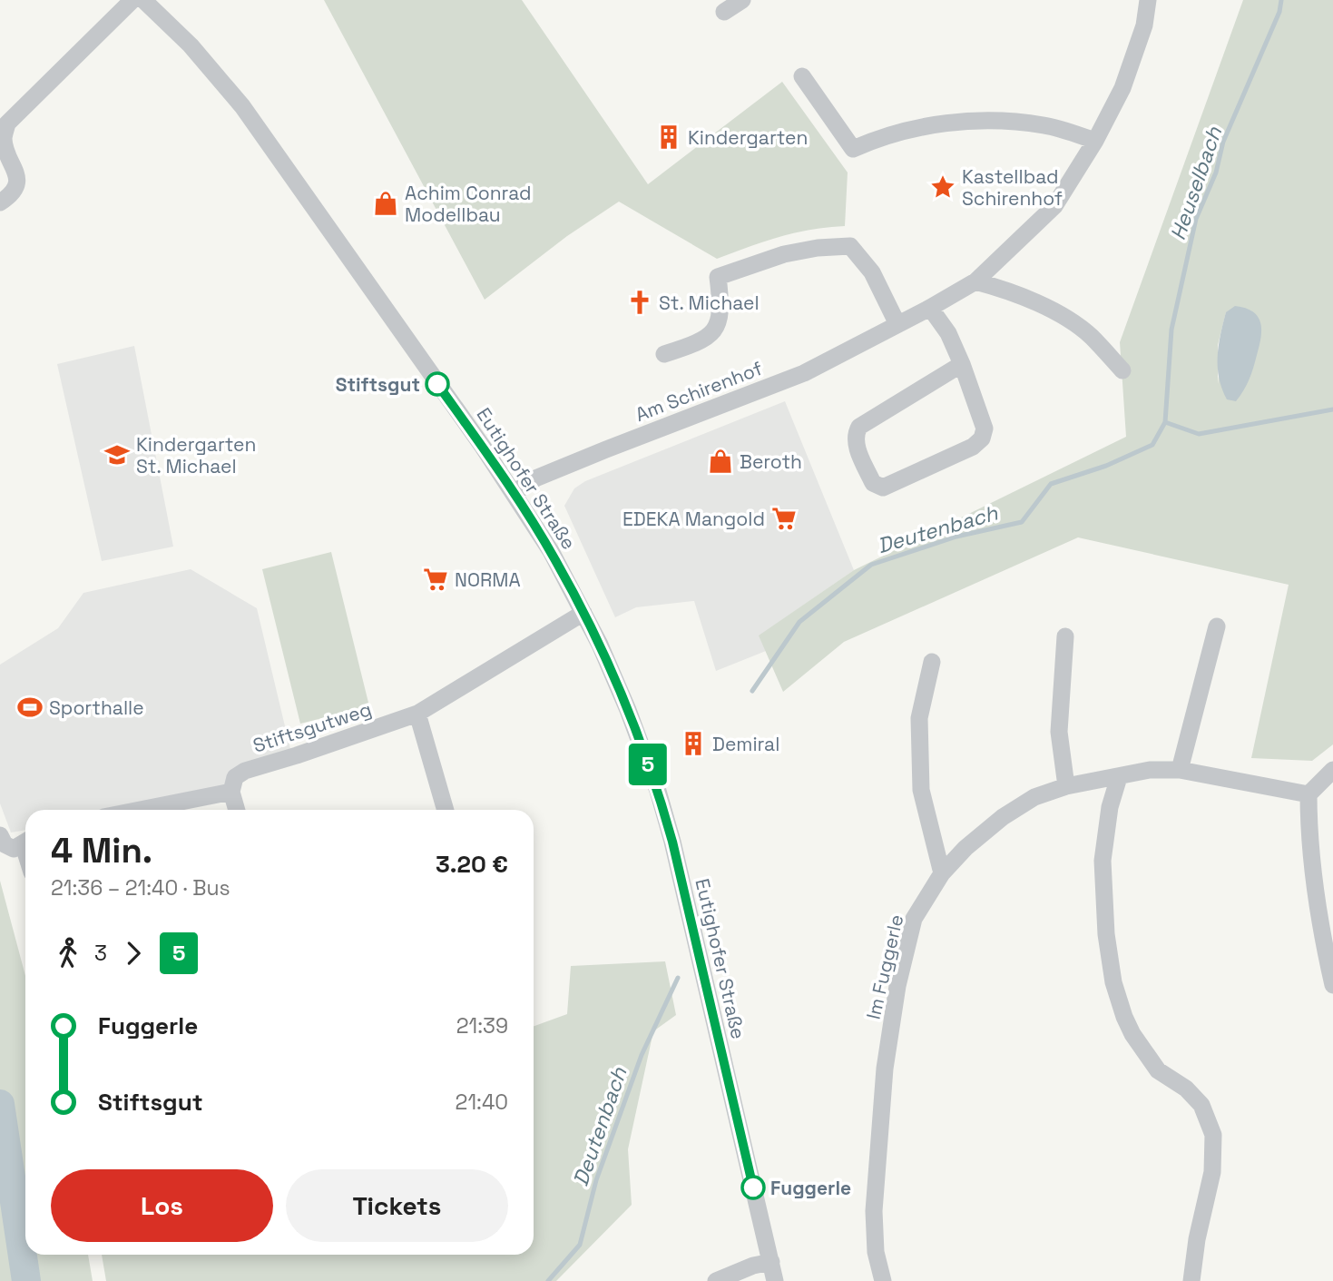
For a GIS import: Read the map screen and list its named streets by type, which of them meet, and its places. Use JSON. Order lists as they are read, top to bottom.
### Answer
{
  "streets": {
    "street": [
      "Am Schirenhof",
      "Eutighofer Straße",
      "Stiftsgutweg",
      "Im Fuggerle"
    ]
  },
  "crossings": [
    ["Am Schirenhof", "Eutighofer Straße"],
    ["Eutighofer Straße", "Stiftsgutweg"]
  ],
  "water": ["Heuselbach", "Deutenbach"],
  "places": {
    "building": ["Kindergarten", "Demiral"],
    "place": ["Kastellbad Schirenhof"],
    "shop": ["Achim Conrad Modellbau", "Beroth"],
    "church": ["St. Michael"],
    "other": ["Stiftsgut", "Fuggerle"],
    "school or university": ["Kindergarten St. Michael"],
    "supermarket": ["EDEKA Mangold", "NORMA"],
    "sports": ["Sporthalle"]
  },
  "lines": ["bus line 5"],
  "page": {
    "on_map": "5",
    "heading": ["4 Min.", "21:36 – 21:40 · Bus", "3.20 €"],
    "legs": ["3", "5"],
    "list": [
      {
        "name": "Fuggerle",
        "value": "21:39"
      },
      {
        "name": "Stiftsgut",
        "value": "21:40"
      }
    ],
    "buttons": ["Los", "Tickets"]
  }
}
